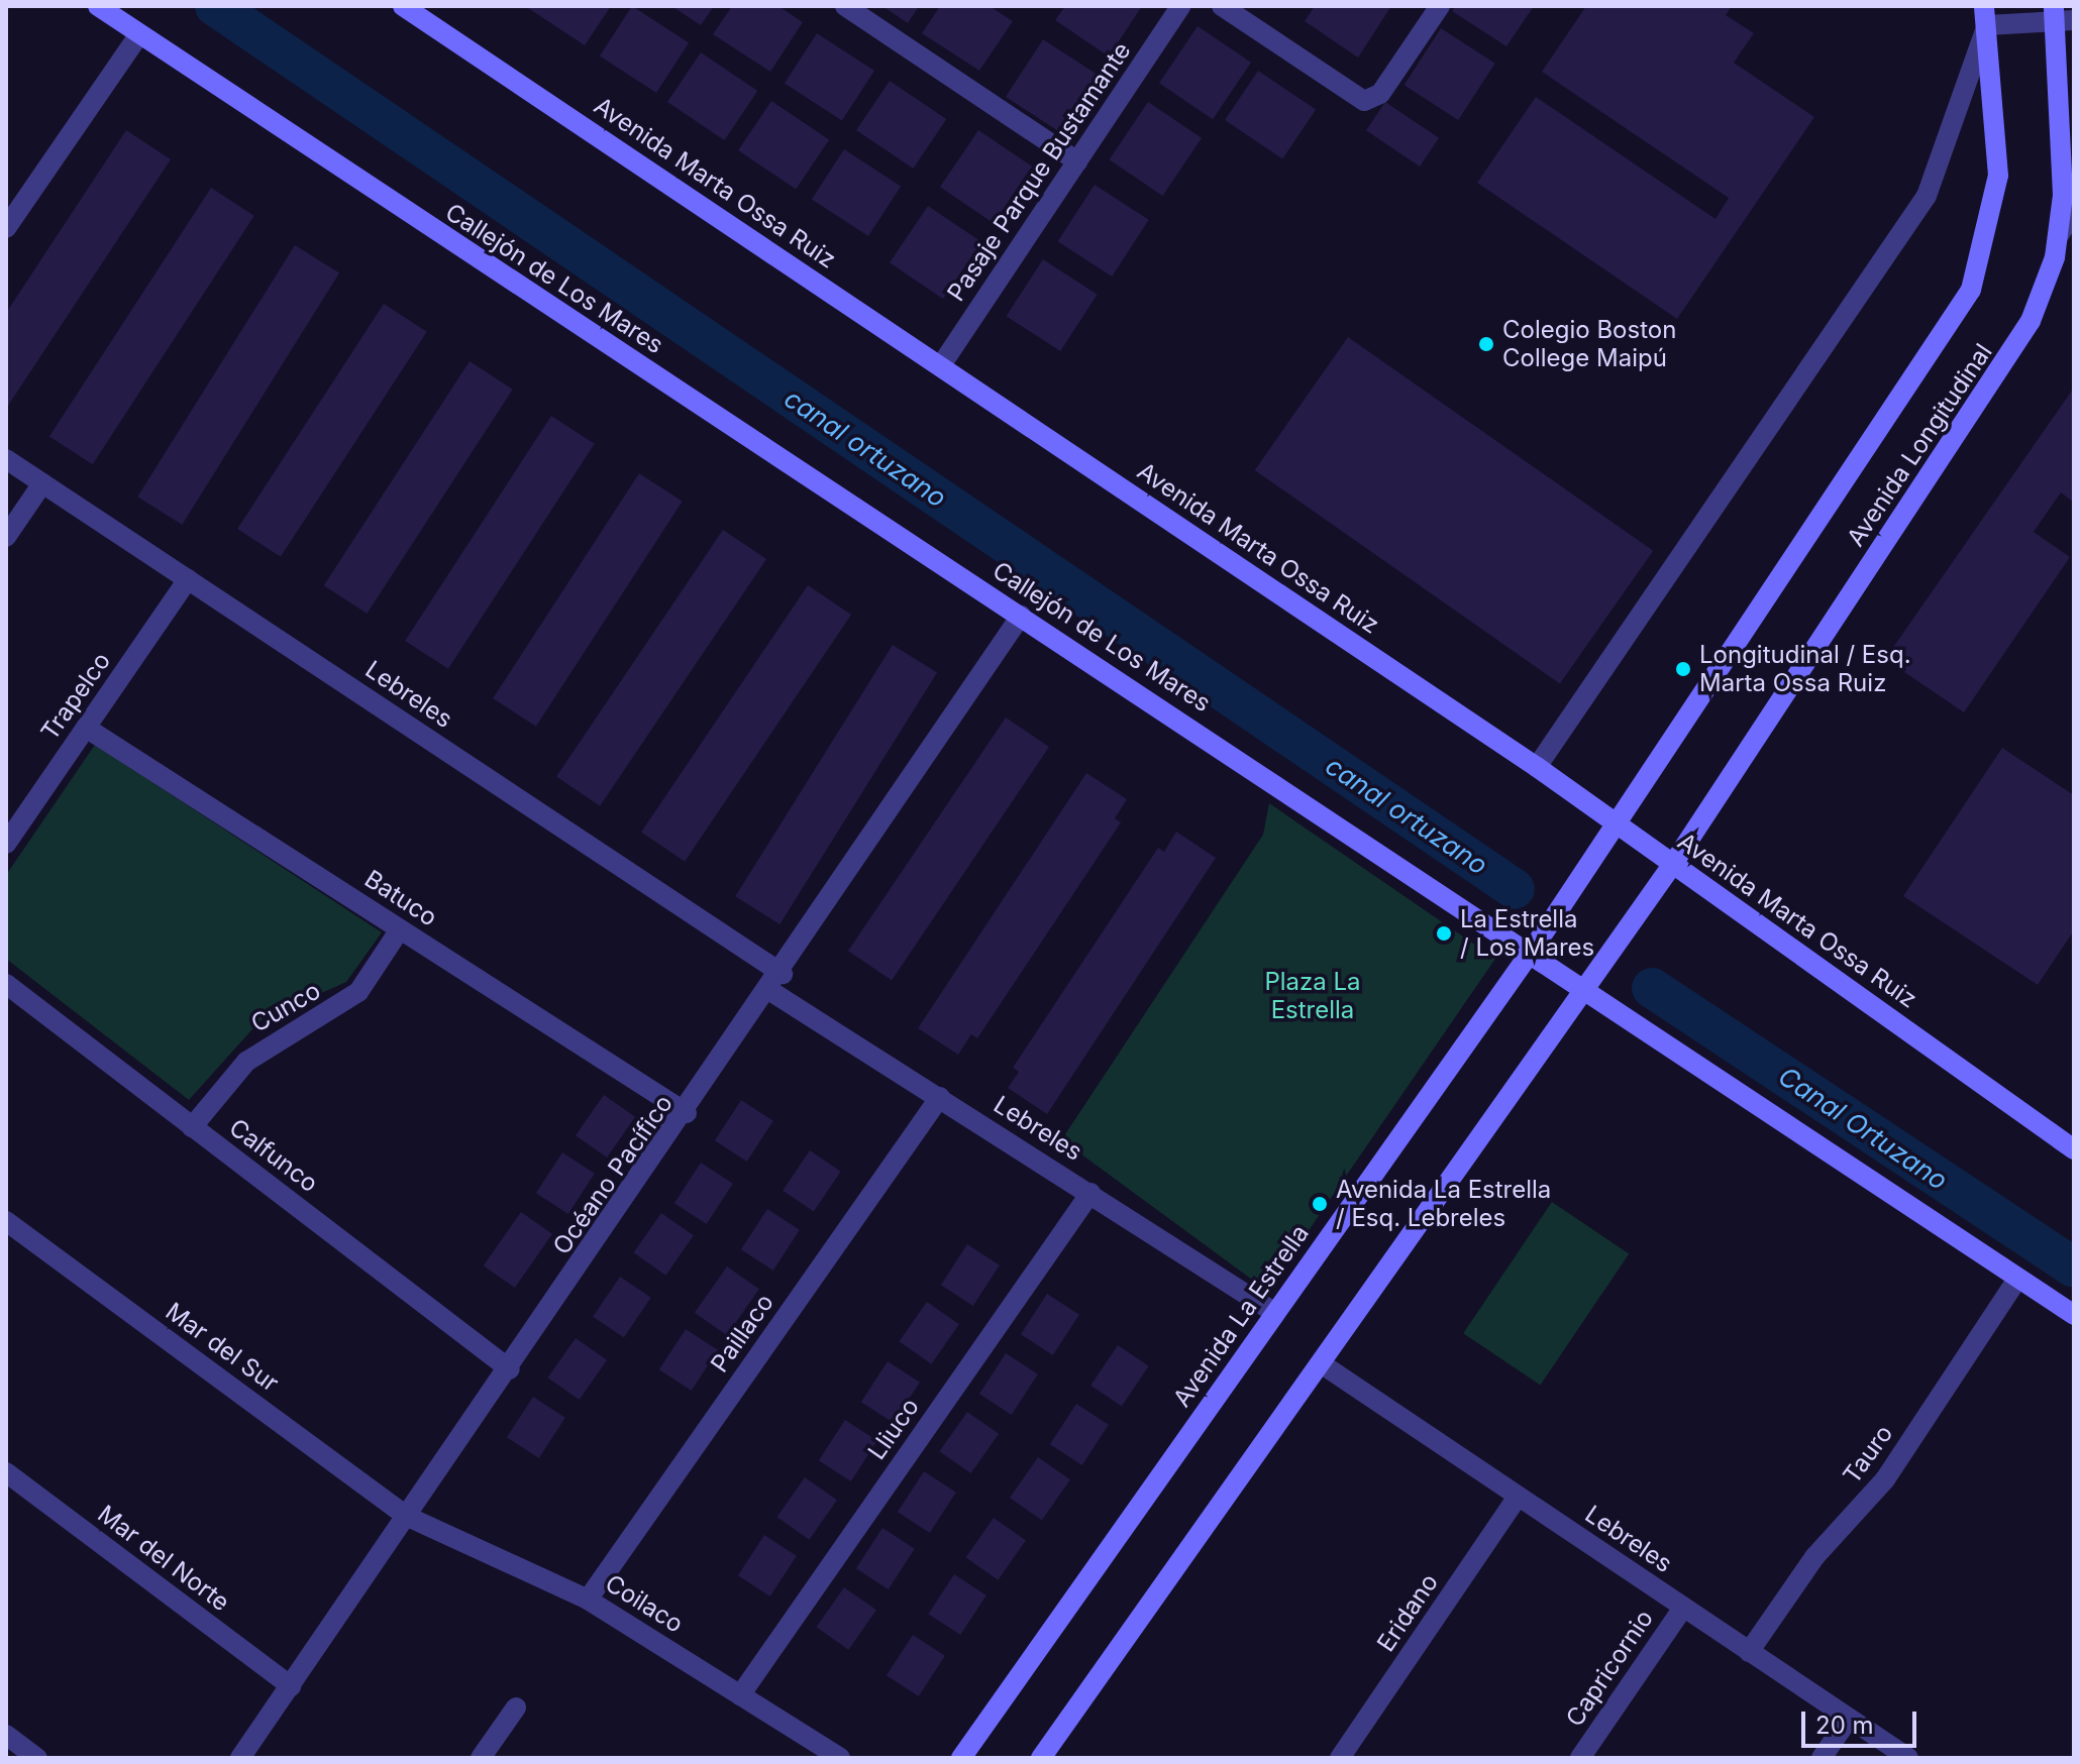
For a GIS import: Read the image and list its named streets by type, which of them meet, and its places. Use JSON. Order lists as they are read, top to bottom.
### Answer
{
  "streets": {
    "street": [
      "Pasaje Parque Bustamante",
      "Avenida Marta Ossa Ruiz",
      "Callejón de Los Mares",
      "Avenida Longitudinal",
      "Lebreles",
      "Trapelco",
      "Batuco",
      "Cunco",
      "Calfunco",
      "Océano Pacífico",
      "Avenida La Estrella",
      "Paillaco",
      "Mar del Sur",
      "Lliuco",
      "Tauro",
      "Mar del Norte",
      "Coilaco",
      "Eridano",
      "Capricornio"
    ]
  },
  "crossings": [
    ["Pasaje Parque Bustamante", "Avenida Marta Ossa Ruiz"],
    ["Avenida Marta Ossa Ruiz", "Avenida Longitudinal"],
    ["Avenida Marta Ossa Ruiz", "Avenida La Estrella"],
    ["Callejón de Los Mares", "Océano Pacífico"],
    ["Callejón de Los Mares", "Avenida La Estrella"],
    ["Callejón de Los Mares", "Tauro"],
    ["Avenida Longitudinal", "Avenida La Estrella"],
    ["Lebreles", "Trapelco"],
    ["Lebreles", "Océano Pacífico"],
    ["Lebreles", "Avenida La Estrella"],
    ["Lebreles", "Paillaco"],
    ["Lebreles", "Lliuco"],
    ["Lebreles", "Tauro"],
    ["Lebreles", "Eridano"],
    ["Lebreles", "Capricornio"],
    ["Trapelco", "Batuco"],
    ["Batuco", "Cunco"],
    ["Batuco", "Océano Pacífico"],
    ["Cunco", "Calfunco"],
    ["Calfunco", "Océano Pacífico"],
    ["Océano Pacífico", "Mar del Sur"],
    ["Océano Pacífico", "Mar del Norte"],
    ["Océano Pacífico", "Coilaco"],
    ["Paillaco", "Coilaco"],
    ["Mar del Sur", "Coilaco"],
    ["Lliuco", "Coilaco"]
  ],
  "water": ["canal ortuzano", "Canal Ortuzano"],
  "parks": ["Plaza La Estrella"],
  "places": [
    "Colegio Boston College Maipú",
    "Longitudinal / Esq. Marta Ossa Ruiz",
    "La Estrella / Los Mares",
    "Avenida La Estrella / Esq. Lebreles"
  ],
  "scale_bar": "20 m"
}
